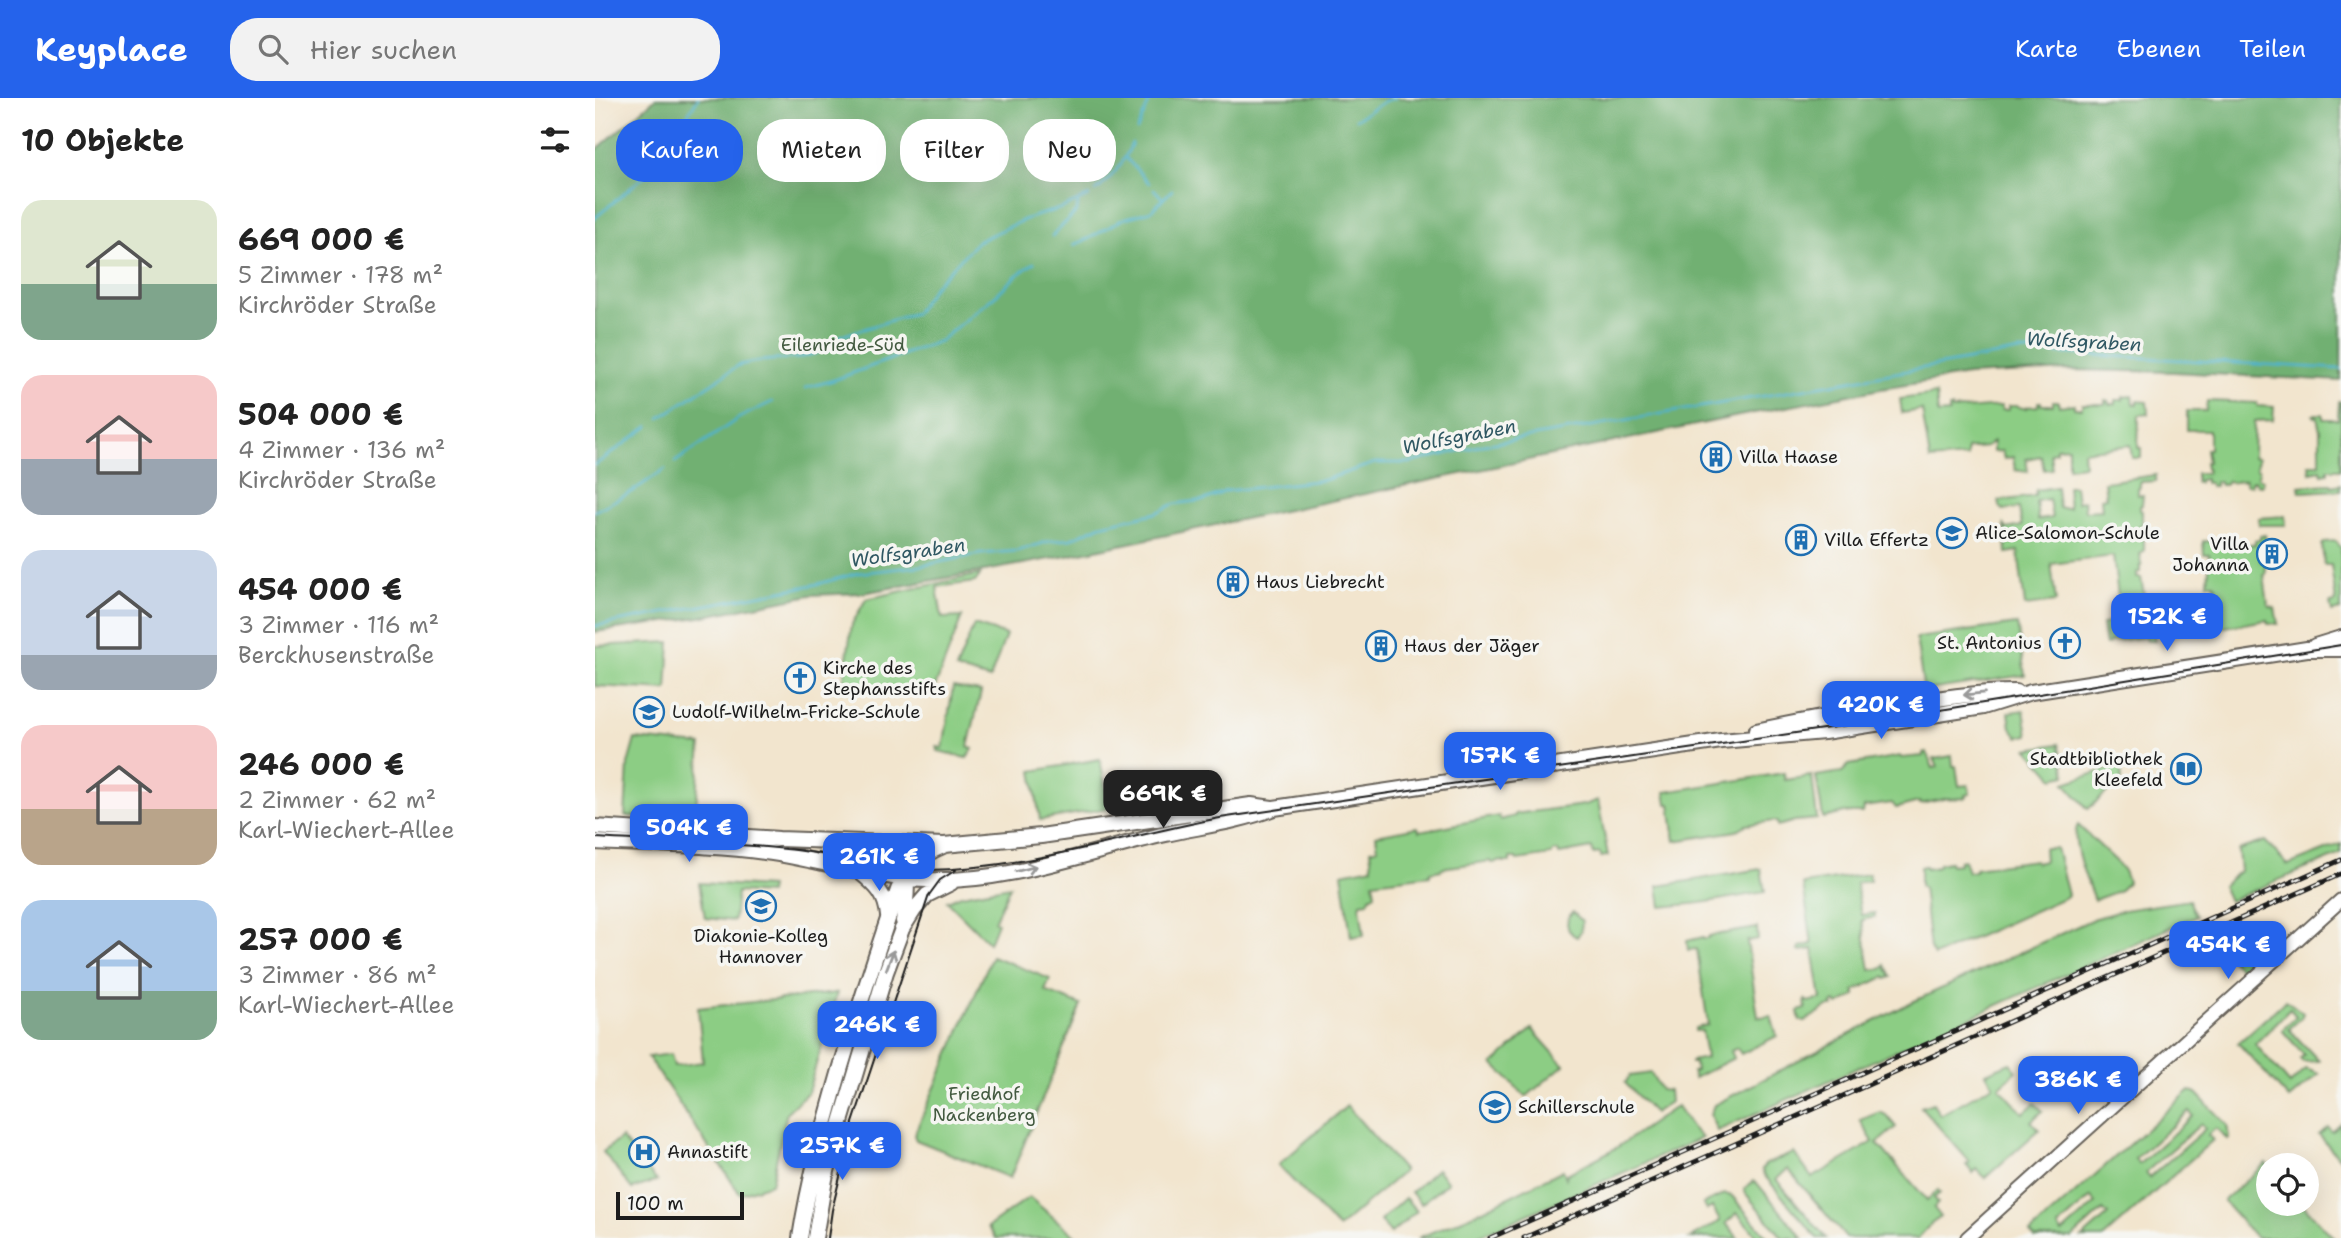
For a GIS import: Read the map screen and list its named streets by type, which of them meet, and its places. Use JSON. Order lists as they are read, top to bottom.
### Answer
{
  "water": ["Wolfsgraben"],
  "parks": ["Eilenriede-Süd", "Friedhof Nackenberg"],
  "places": {
    "building": [
      "Villa Haase",
      "Villa Effertz",
      "Villa Johanna",
      "Haus Liebrecht",
      "Haus der Jäger"
    ],
    "school or university": [
      "Alice-Salomon-Schule",
      "Ludolf-Wilhelm-Fricke-Schule",
      "Diakonie-Kolleg Hannover",
      "Schillerschule"
    ],
    "church": ["St. Antonius", "Kirche des Stephansstifts"],
    "library": ["Stadtbibliothek Kleefeld"],
    "hospital": ["Annastift"]
  },
  "scale_bar": "100 m",
  "page": {
    "header": "Keyplace",
    "search": "Hier suchen",
    "nav": ["Karte", "Ebenen", "Teilen"],
    "heading": "10 Objekte",
    "chip": [
      "Kaufen",
      "Mieten",
      "Filter",
      "Neu"
    ],
    "list": [
      {
        "name": "669 000 €",
        "note": "5 Zimmer · 178 m² · Kirchröder Straße"
      },
      {
        "name": "504 000 €",
        "note": "4 Zimmer · 136 m² · Kirchröder Straße"
      },
      {
        "name": "454 000 €",
        "note": "3 Zimmer · 116 m² · Berckhusenstraße"
      },
      {
        "name": "246 000 €",
        "note": "2 Zimmer · 62 m² · Karl-Wiechert-Allee"
      },
      {
        "name": "257 000 €",
        "note": "3 Zimmer · 86 m² · Karl-Wiechert-Allee"
      }
    ],
    "price": [
      "152K €",
      "420K €",
      "157K €",
      "669K €",
      "504K €",
      "261K €",
      "454K €",
      "246K €",
      "386K €",
      "257K €"
    ],
    "scale": "100 m"
  }
}
